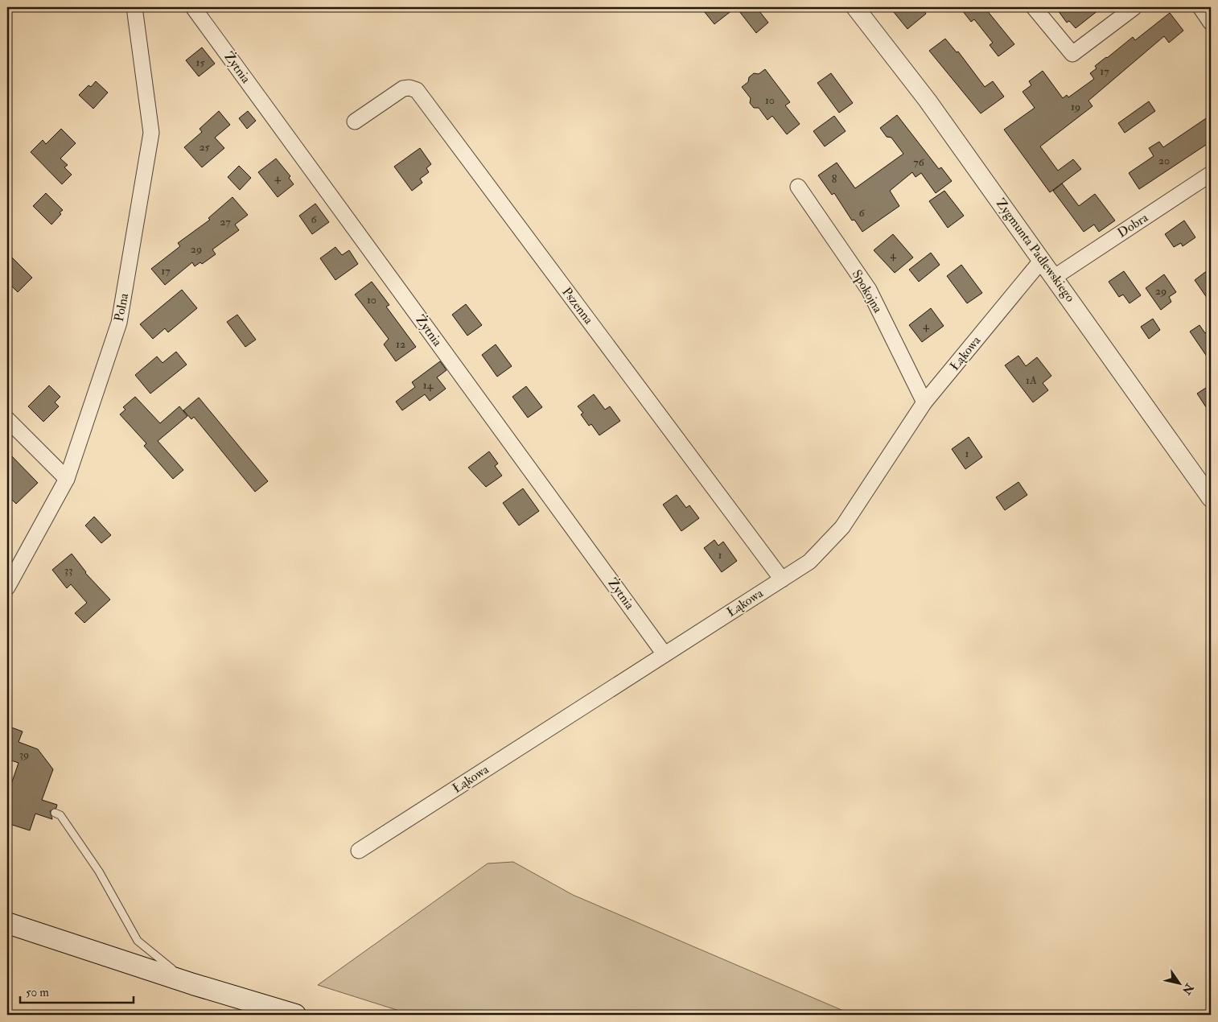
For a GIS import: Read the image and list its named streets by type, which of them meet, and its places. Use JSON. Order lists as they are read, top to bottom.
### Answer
{
  "streets": {
    "street": [
      "Żytnia",
      "Dobra",
      "Zygmunta Padlewskiego",
      "Spokojna",
      "Pszenna",
      "Polna",
      "Łąkowa"
    ]
  },
  "crossings": [
    ["Żytnia", "Łąkowa"],
    ["Dobra", "Zygmunta Padlewskiego"],
    ["Zygmunta Padlewskiego", "Łąkowa"],
    ["Spokojna", "Łąkowa"],
    ["Pszenna", "Łąkowa"]
  ],
  "house_numbers": [
    "15",
    "17",
    "10",
    "19",
    "25",
    "20",
    "76",
    "4",
    "8",
    "6",
    "6",
    "27",
    "29",
    "4",
    "17",
    "29",
    "10",
    "4",
    "12",
    "1A",
    "14",
    "1",
    "1",
    "33",
    "39"
  ],
  "scale_bar": "50 m",
  "north": "bottom right"
}
